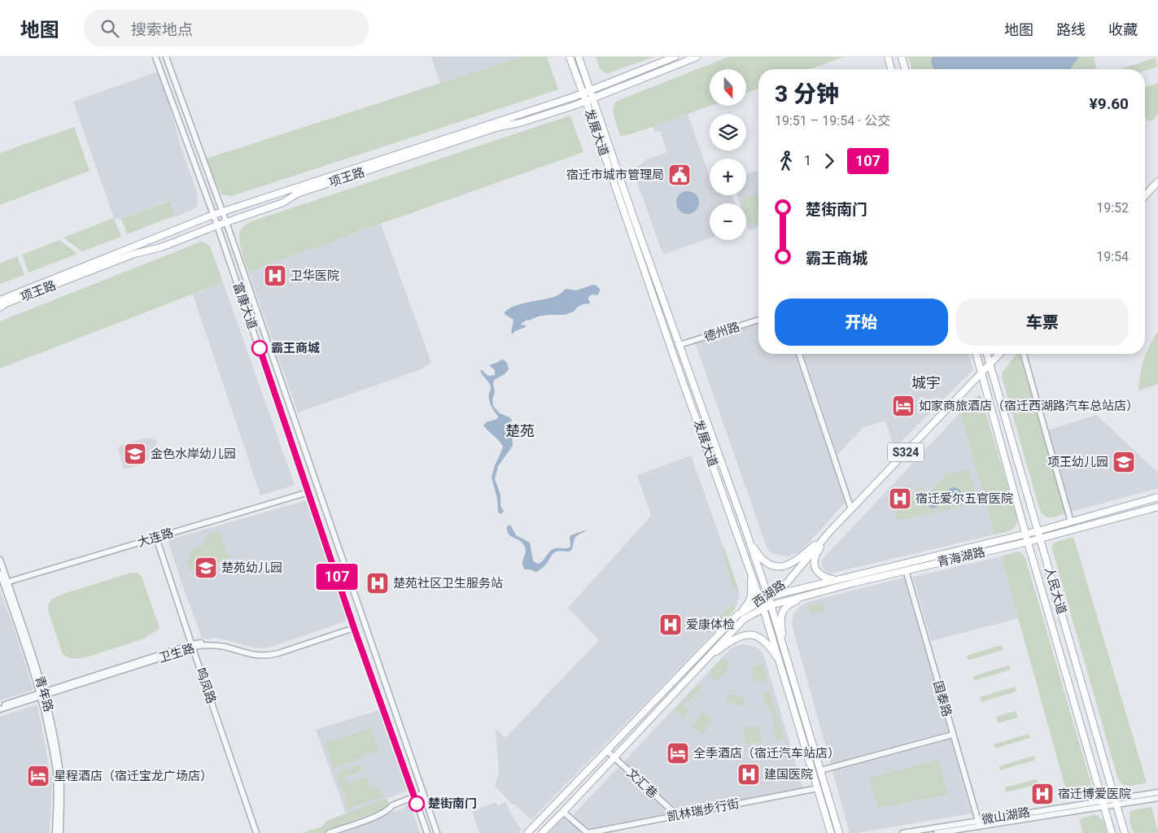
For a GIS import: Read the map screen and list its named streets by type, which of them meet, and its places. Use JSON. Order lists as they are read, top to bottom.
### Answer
{
  "streets": {
    "main road": [
      "发展大道",
      "项王路",
      "S324",
      "青海湖路",
      "人民大道",
      "西湖路"
    ],
    "street": [
      "富康大道",
      "德州路",
      "大连路",
      "卫生路",
      "鸣凤路",
      "青年路",
      "国泰路",
      "文汇巷",
      "凯林瑞步行街",
      "微山湖路"
    ]
  },
  "crossings": [
    ["发展大道", "项王路"],
    ["发展大道", "德州路"],
    ["发展大道", "青海湖路"],
    ["发展大道", "西湖路"],
    ["发展大道", "凯林瑞步行街"],
    ["项王路", "富康大道"],
    ["富康大道", "大连路"],
    ["富康大道", "卫生路"],
    ["大连路", "鸣凤路"],
    ["大连路", "青年路"],
    ["青海湖路", "人民大道"],
    ["青海湖路", "西湖路"],
    ["青海湖路", "国泰路"],
    ["人民大道", "西湖路"],
    ["人民大道", "微山湖路"],
    ["西湖路", "文汇巷"],
    ["卫生路", "鸣凤路"],
    ["卫生路", "青年路"],
    ["国泰路", "微山湖路"],
    ["文汇巷", "凯林瑞步行街"]
  ],
  "districts": ["城宇", "楚苑"],
  "places": {
    "public building": ["宿迁市城市管理局"],
    "hospital": [
      "卫华医院",
      "宿迁爱尔五官医院",
      "楚苑社区卫生服务站",
      "爱康体检",
      "建国医院",
      "宿迁博爱医院"
    ],
    "other": ["霸王商城", "楚街南门"],
    "hotel": ["如家商旅酒店（宿迁西湖路汽车总站店）", "全季酒店（宿迁汽车站店）", "星程酒店（宿迁宝龙广场店）"],
    "school or university": ["金色水岸幼儿园", "项王幼儿园", "楚苑幼儿园"]
  },
  "lines": ["bus line 107"],
  "north": "bottom",
  "page": {
    "header": "地图",
    "search": "搜索地点",
    "nav": ["地图", "路线", "收藏"],
    "on_map": "107",
    "map_buttons": ["+", "−"],
    "heading": ["3 分钟", "19:51 – 19:54 · 公交", "¥9.60"],
    "legs": ["1", "107"],
    "list": [
      {
        "name": "楚街南门",
        "value": "19:52"
      },
      {
        "name": "霸王商城",
        "value": "19:54"
      }
    ],
    "buttons": ["开始", "车票"]
  }
}
